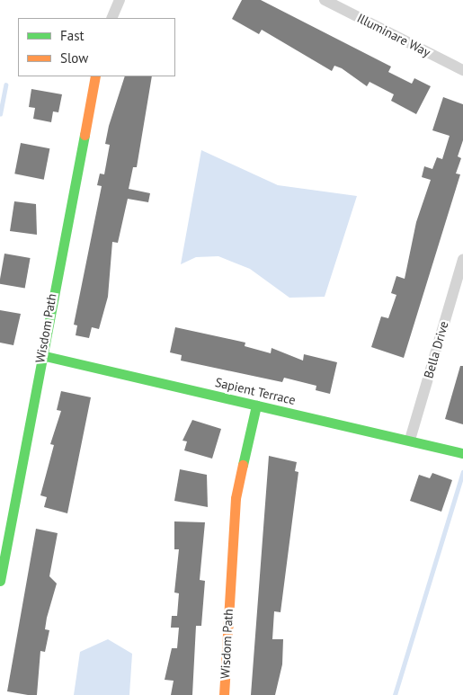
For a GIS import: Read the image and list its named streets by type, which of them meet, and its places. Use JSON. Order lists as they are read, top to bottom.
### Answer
{
  "streets": {
    "street": [
      "Illuminare Way",
      "Wisdom Path",
      "Bella Drive",
      "Sapient Terrace"
    ]
  },
  "crossings": [
    ["Wisdom Path", "Sapient Terrace"],
    ["Bella Drive", "Sapient Terrace"]
  ],
  "legend": ["Fast", "Slow"]
}
